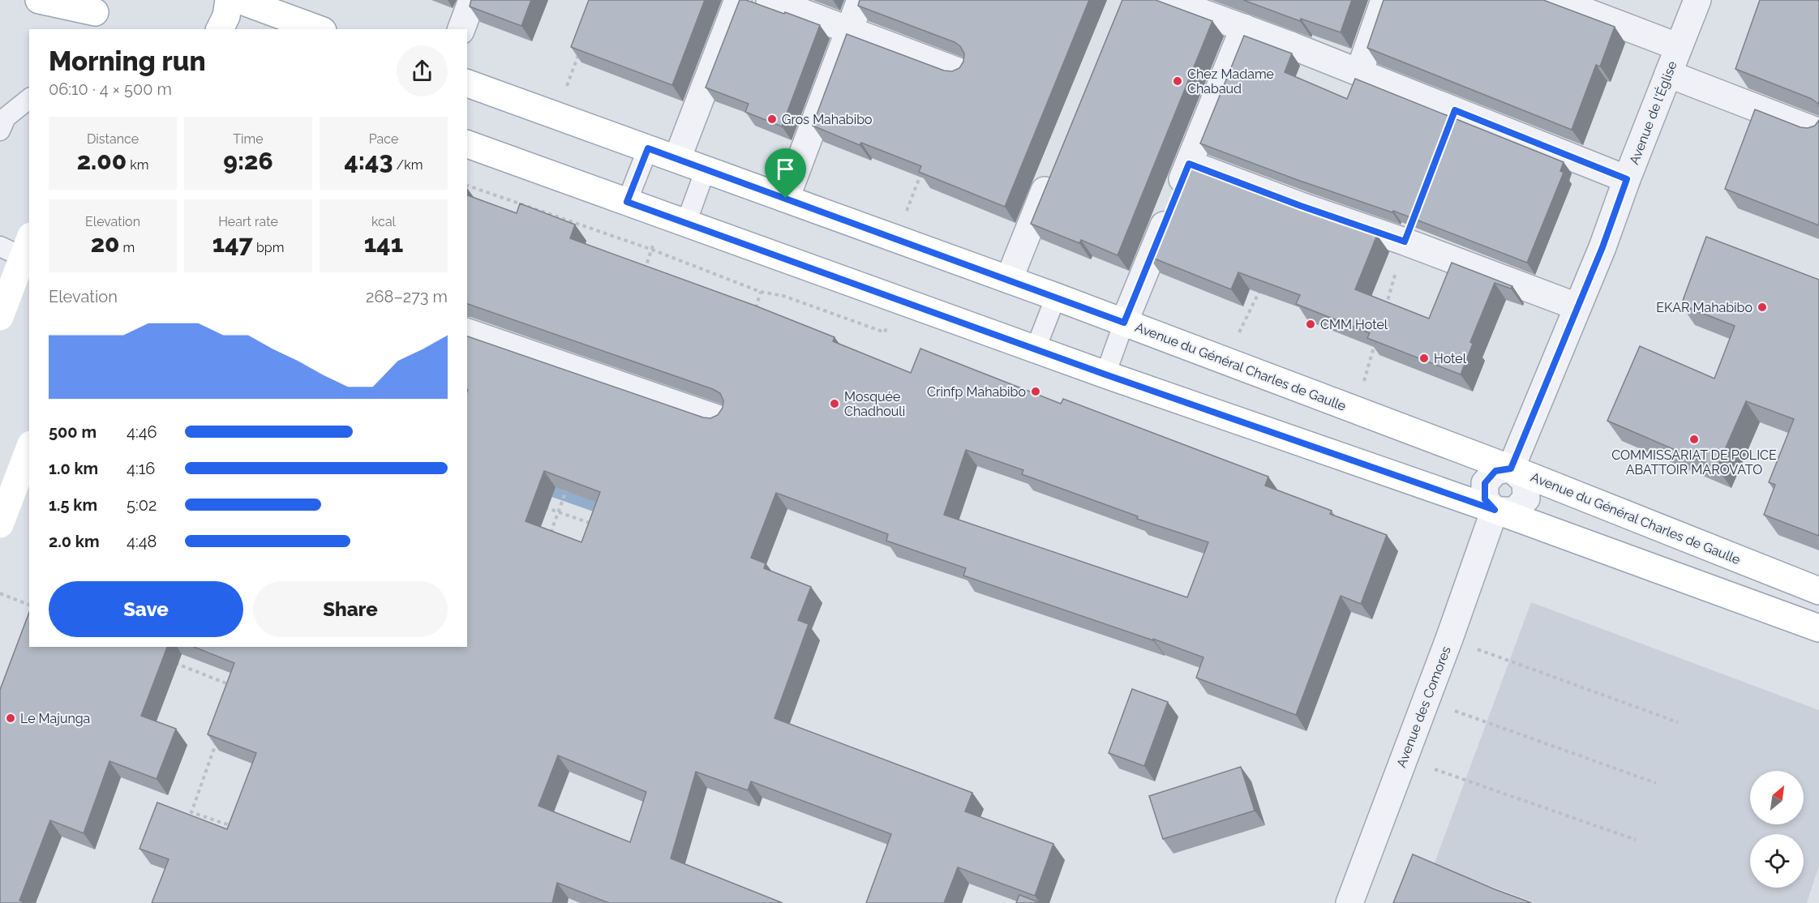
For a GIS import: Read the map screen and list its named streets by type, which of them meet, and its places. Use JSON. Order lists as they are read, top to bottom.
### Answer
{
  "streets": {
    "main road": ["Avenue du Général Charles de Gaulle"],
    "street": ["Avenue de l'Église", "Avenue des Comores"]
  },
  "crossings": [
    ["Avenue de l'Église", "Avenue du Général Charles de Gaulle"]
  ],
  "places": [
    "Chez Madame Chabaud",
    "Gros Mahabibo",
    "EKAR Mahabibo",
    "CMM Hotel",
    "Hotel",
    "Crinfp Mahabibo",
    "Mosquée Chadhouli",
    "COMMISSARIAT DE POLICE ABATTOIR MAROVATO",
    "Le Majunga"
  ],
  "north": "top right",
  "page": {
    "heading": ["Morning run", "06:10 · 4 × 500 m"],
    "stats": [
      ["Distance", "2.00 km"],
      ["Time", "9:26"],
      ["Pace", "4:43 /km"],
      ["Elevation", "20 m"],
      ["Heart rate", "147 bpm"],
      ["kcal", "141"]
    ],
    "chart": ["Elevation", "268–273 m"],
    "list": [
      {
        "name": "500 m",
        "note": "4:46"
      },
      {
        "name": "1.0 km",
        "note": "4:16"
      },
      {
        "name": "1.5 km",
        "note": "5:02"
      },
      {
        "name": "2.0 km",
        "note": "4:48"
      }
    ],
    "buttons": ["Save", "Share"]
  }
}
